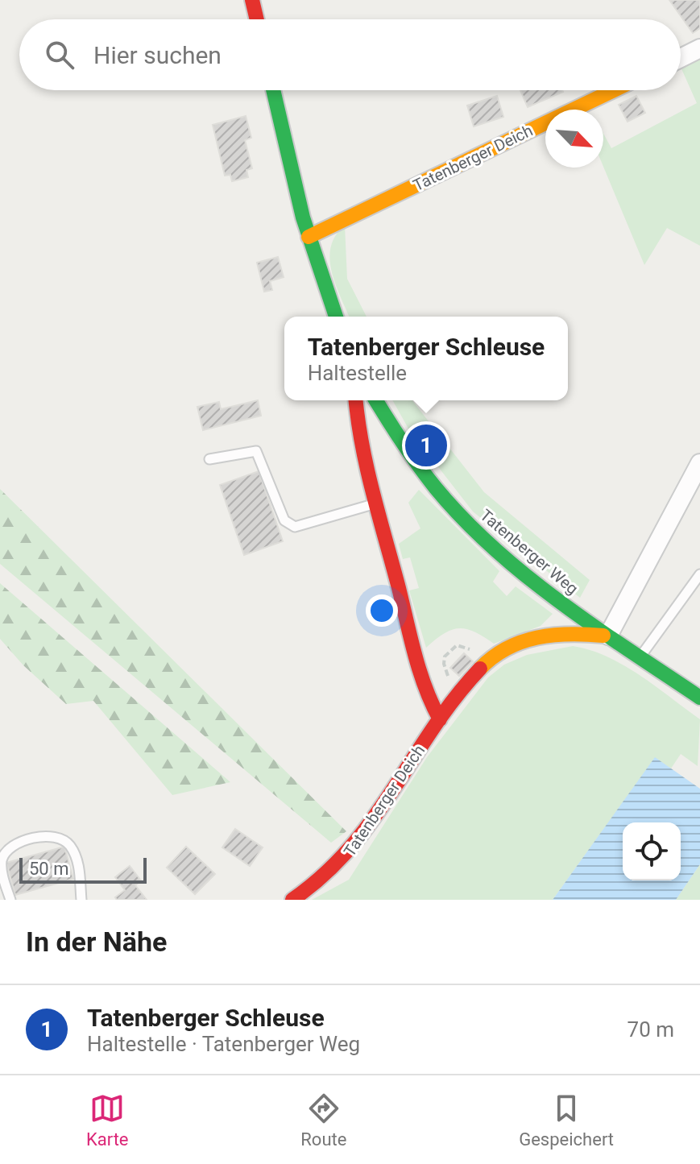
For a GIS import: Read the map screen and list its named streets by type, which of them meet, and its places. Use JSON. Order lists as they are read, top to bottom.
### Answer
{
  "streets": {
    "street": ["Tatenberger Deich", "Tatenberger Weg"]
  },
  "crossings": [
    ["Tatenberger Deich", "Tatenberger Weg"]
  ],
  "scale_bar": "50 m",
  "north": "bottom right",
  "page": {
    "search": "Hier suchen",
    "popup": ["Tatenberger Schleuse", "Haltestelle"],
    "pins": "1",
    "scale": "50 m",
    "heading": "In der Nähe",
    "list": [
      {
        "mark": "1",
        "name": "Tatenberger Schleuse",
        "note": "Haltestelle · Tatenberger Weg",
        "value": "70 m"
      }
    ],
    "nav": ["Karte", "Route", "Gespeichert"]
  }
}
